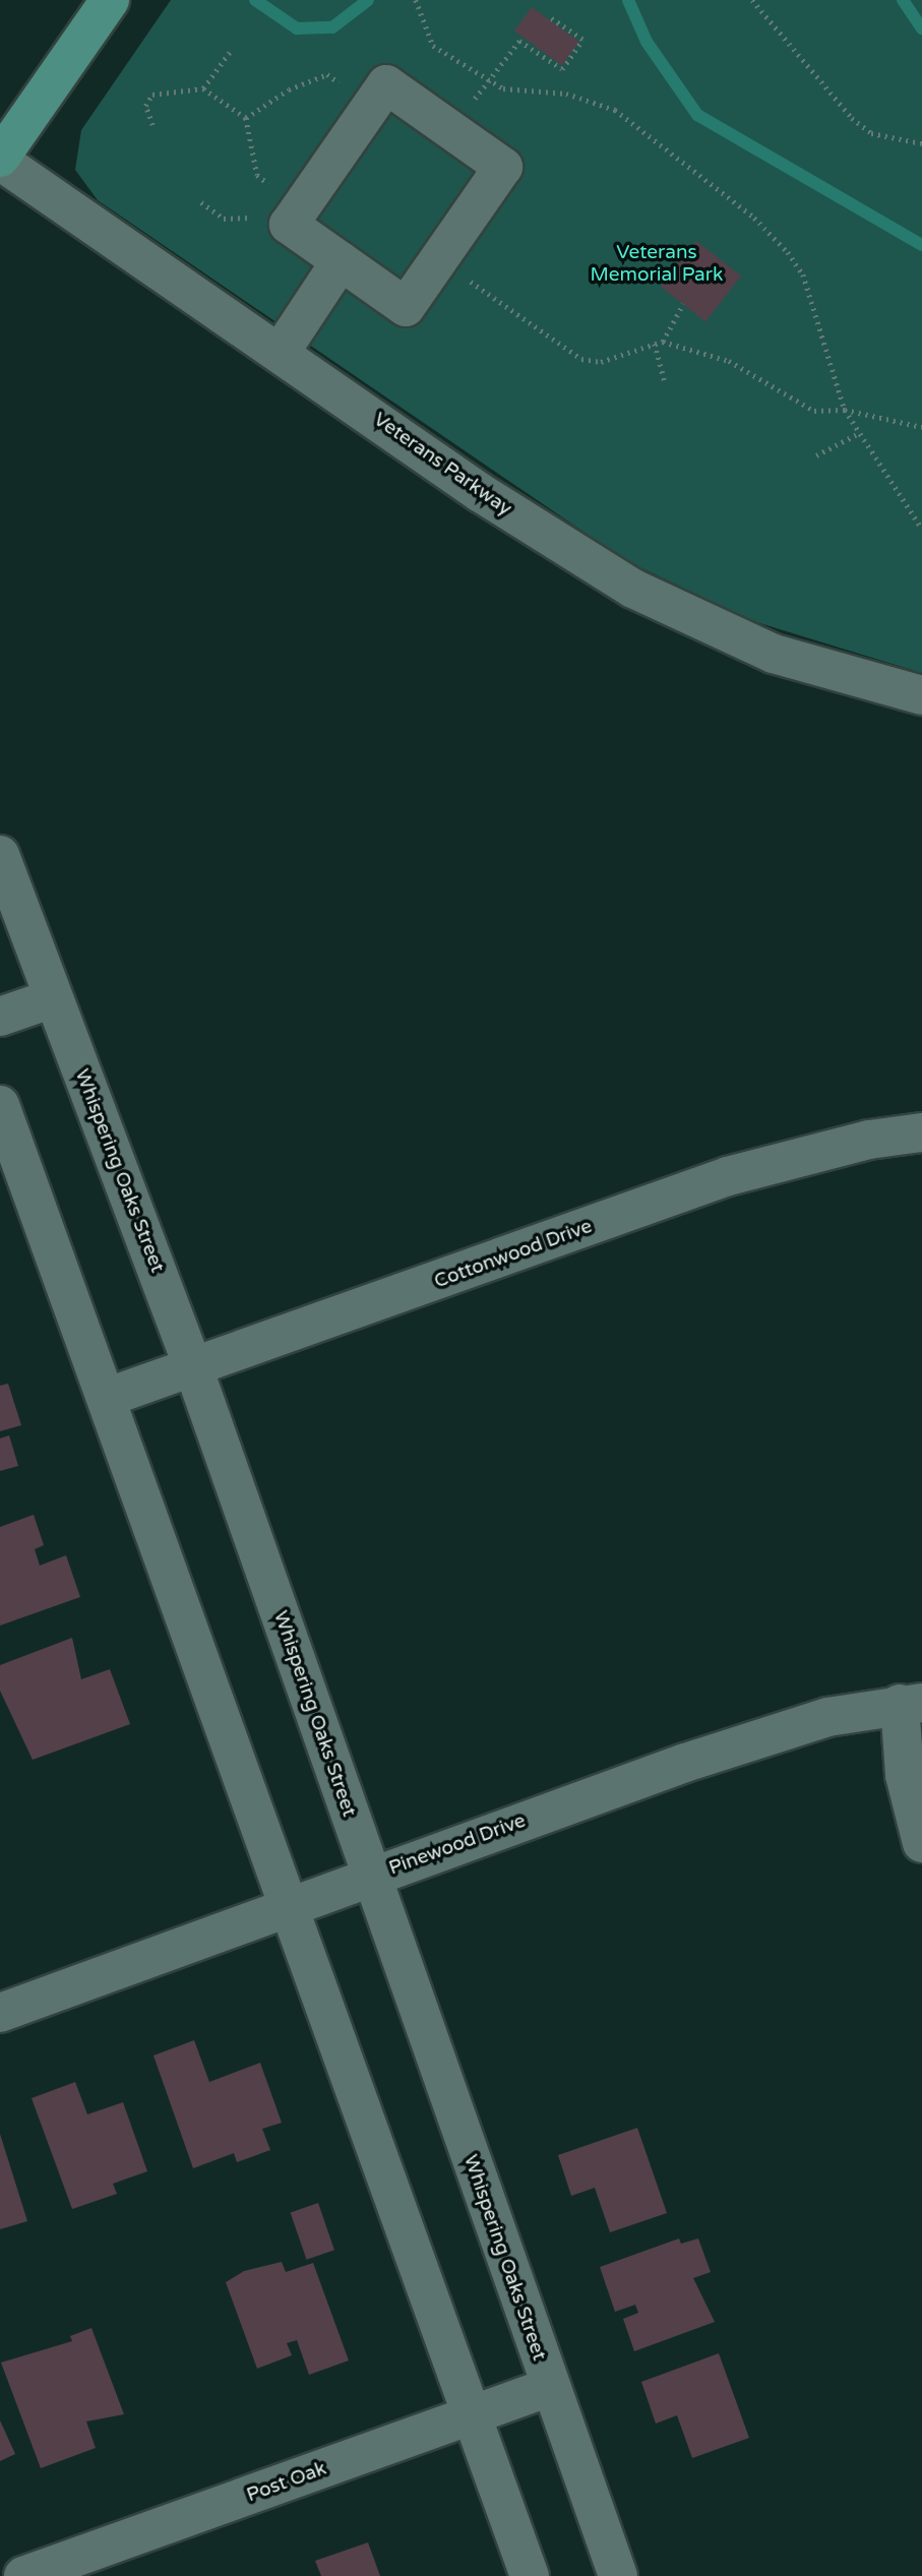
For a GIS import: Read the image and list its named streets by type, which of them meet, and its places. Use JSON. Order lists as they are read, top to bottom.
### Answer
{
  "streets": {
    "street": [
      "Veterans Parkway",
      "Whispering Oaks Street",
      "Cottonwood Drive",
      "Pinewood Drive",
      "Post Oak"
    ]
  },
  "crossings": [
    ["Whispering Oaks Street", "Cottonwood Drive"],
    ["Whispering Oaks Street", "Pinewood Drive"],
    ["Whispering Oaks Street", "Post Oak"]
  ],
  "parks": ["Veterans Memorial Park"]
}
